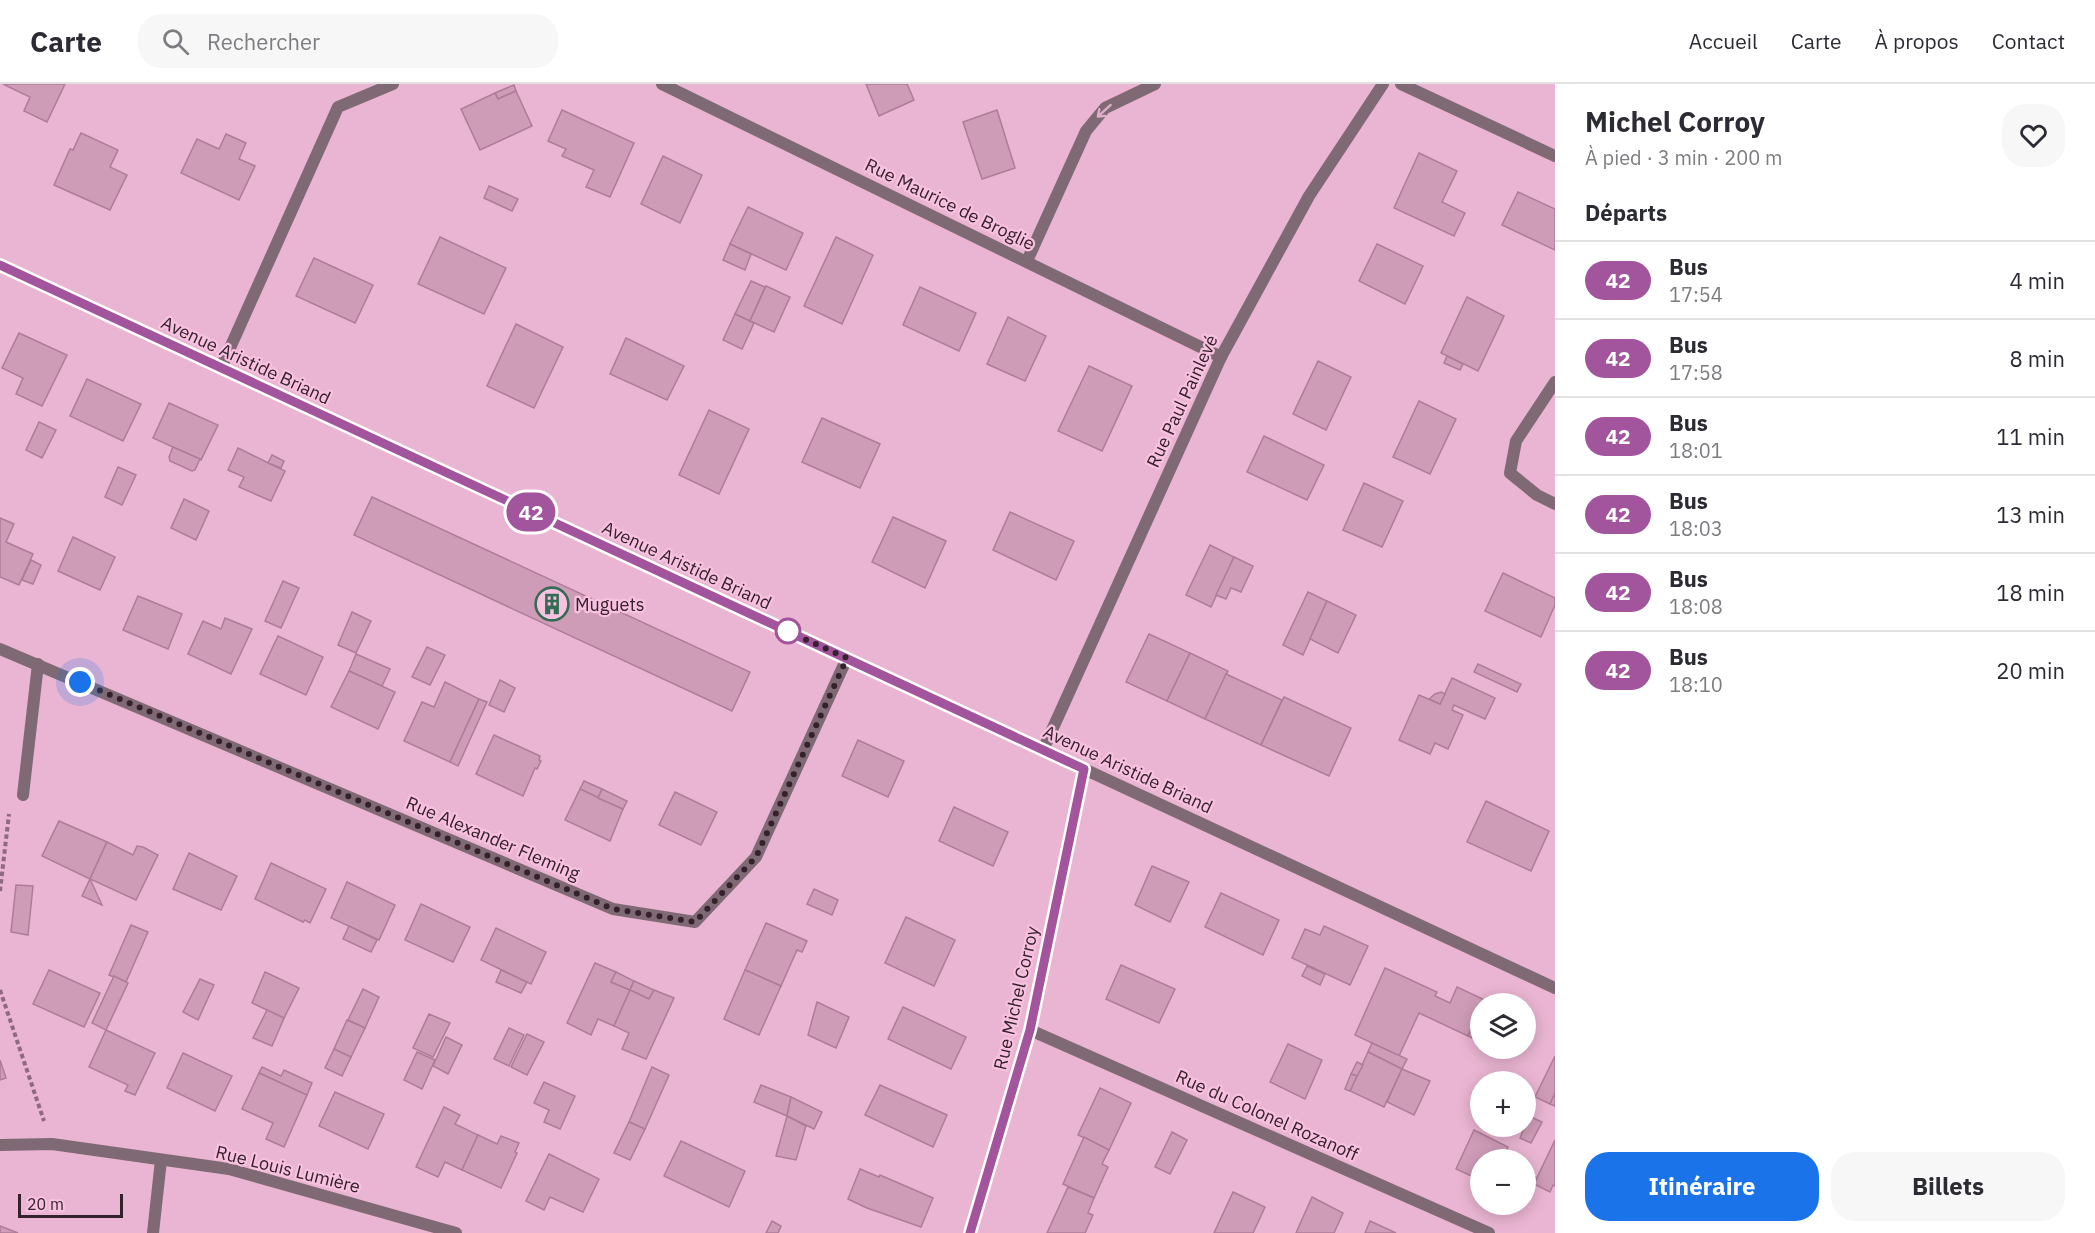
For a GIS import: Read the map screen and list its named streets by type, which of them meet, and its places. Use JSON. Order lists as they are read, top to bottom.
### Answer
{
  "streets": {
    "street": [
      "Rue Maurice de Broglie",
      "Avenue Aristide Briand",
      "Rue Paul Painlevé",
      "Rue Alexander Fleming",
      "Rue Michel Corroy",
      "Rue du Colonel Rozanoff",
      "Rue Louis Lumière"
    ]
  },
  "crossings": [
    ["Rue Maurice de Broglie", "Rue Paul Painlevé"],
    ["Avenue Aristide Briand", "Rue Paul Painlevé"],
    ["Avenue Aristide Briand", "Rue Alexander Fleming"],
    ["Avenue Aristide Briand", "Rue Michel Corroy"],
    ["Rue Michel Corroy", "Rue du Colonel Rozanoff"]
  ],
  "places": {
    "building": ["Muguets"]
  },
  "lines": ["bus line 42"],
  "scale_bar": "20 m",
  "page": {
    "header": "Carte",
    "search": "Rechercher",
    "nav": [
      "Accueil",
      "Carte",
      "À propos",
      "Contact"
    ],
    "on_map": "42",
    "heading": [
      ["Michel Corroy", "À pied · 3 min · 200 m"],
      "Départs"
    ],
    "list": [
      {
        "mark": "42",
        "name": "Bus",
        "note": "17:54",
        "value": "4 min"
      },
      {
        "mark": "42",
        "name": "Bus",
        "note": "17:58",
        "value": "8 min"
      },
      {
        "mark": "42",
        "name": "Bus",
        "note": "18:01",
        "value": "11 min"
      },
      {
        "mark": "42",
        "name": "Bus",
        "note": "18:03",
        "value": "13 min"
      },
      {
        "mark": "42",
        "name": "Bus",
        "note": "18:08",
        "value": "18 min"
      },
      {
        "mark": "42",
        "name": "Bus",
        "note": "18:10",
        "value": "20 min"
      }
    ],
    "map_buttons": ["+", "−"],
    "buttons": ["Itinéraire", "Billets"],
    "scale": "20 m"
  }
}
